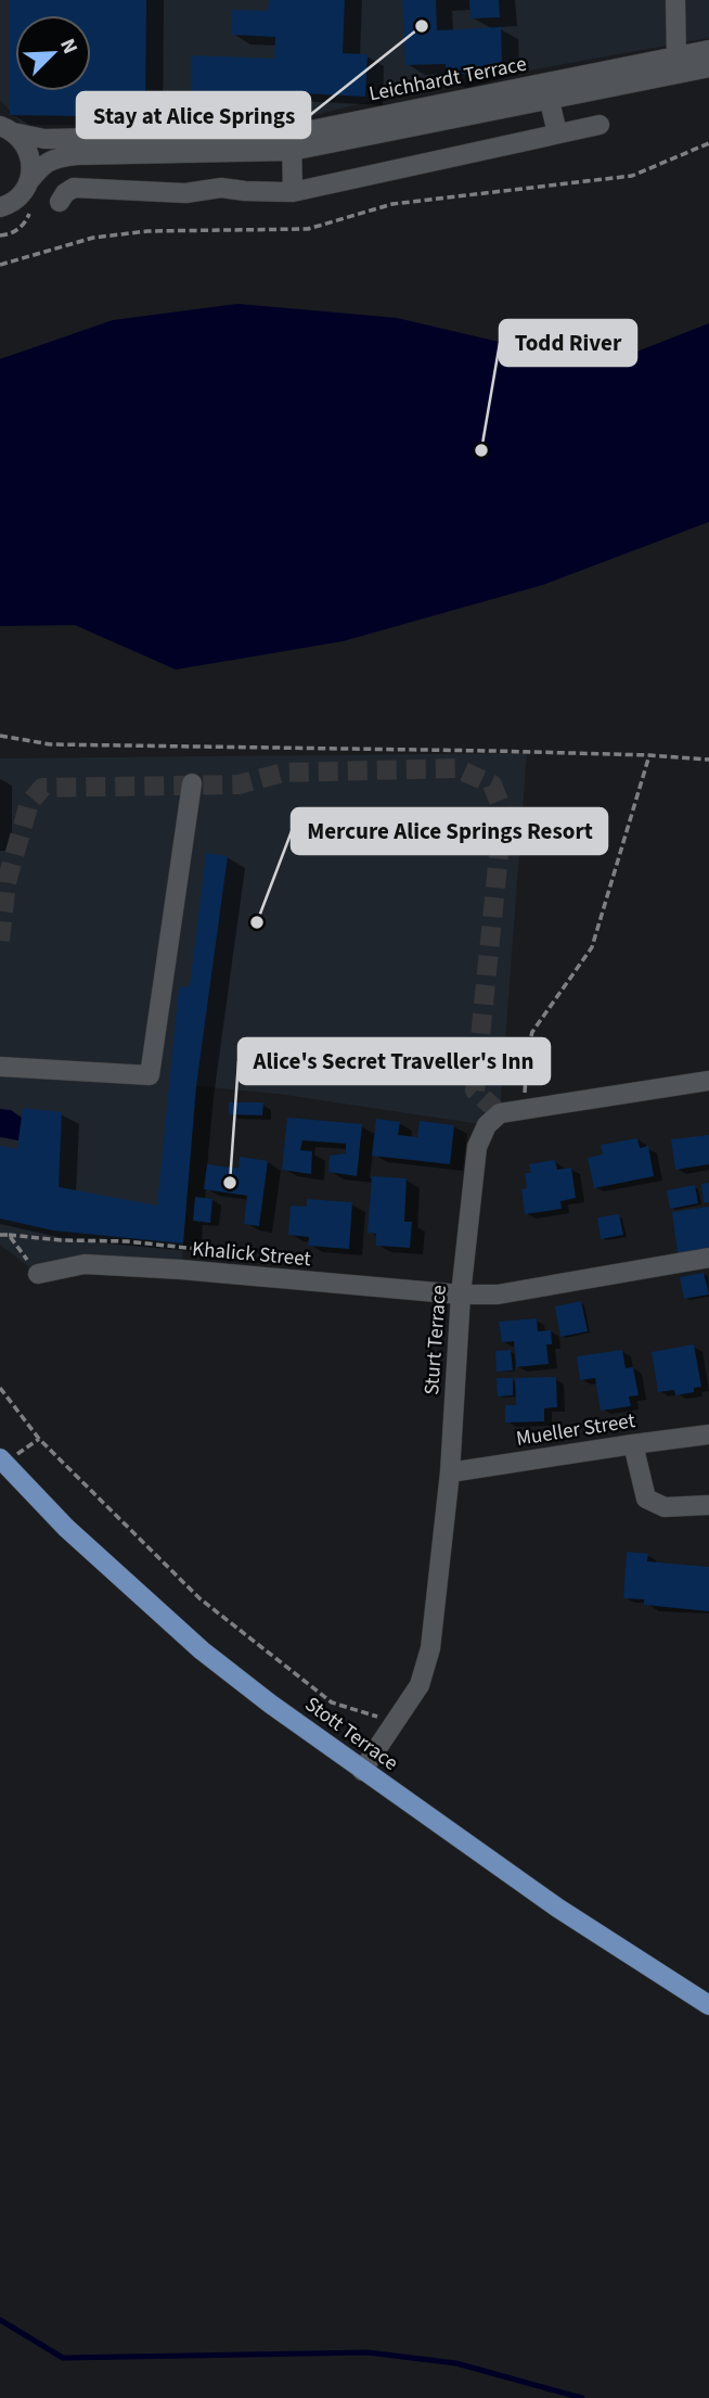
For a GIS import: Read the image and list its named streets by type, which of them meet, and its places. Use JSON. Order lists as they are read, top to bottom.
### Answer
{
  "streets": {
    "main road": ["Stott Terrace"],
    "street": [
      "Leichhardt Terrace",
      "Khalick Street",
      "Sturt Terrace",
      "Mueller Street"
    ]
  },
  "crossings": [
    ["Khalick Street", "Sturt Terrace"],
    ["Sturt Terrace", "Mueller Street"],
    ["Sturt Terrace", "Stott Terrace"]
  ],
  "places": [
    "Stay at Alice Springs",
    "Todd River",
    "Mercure Alice Springs Resort",
    "Alice's Secret Traveller's Inn"
  ],
  "north": "top right"
}
